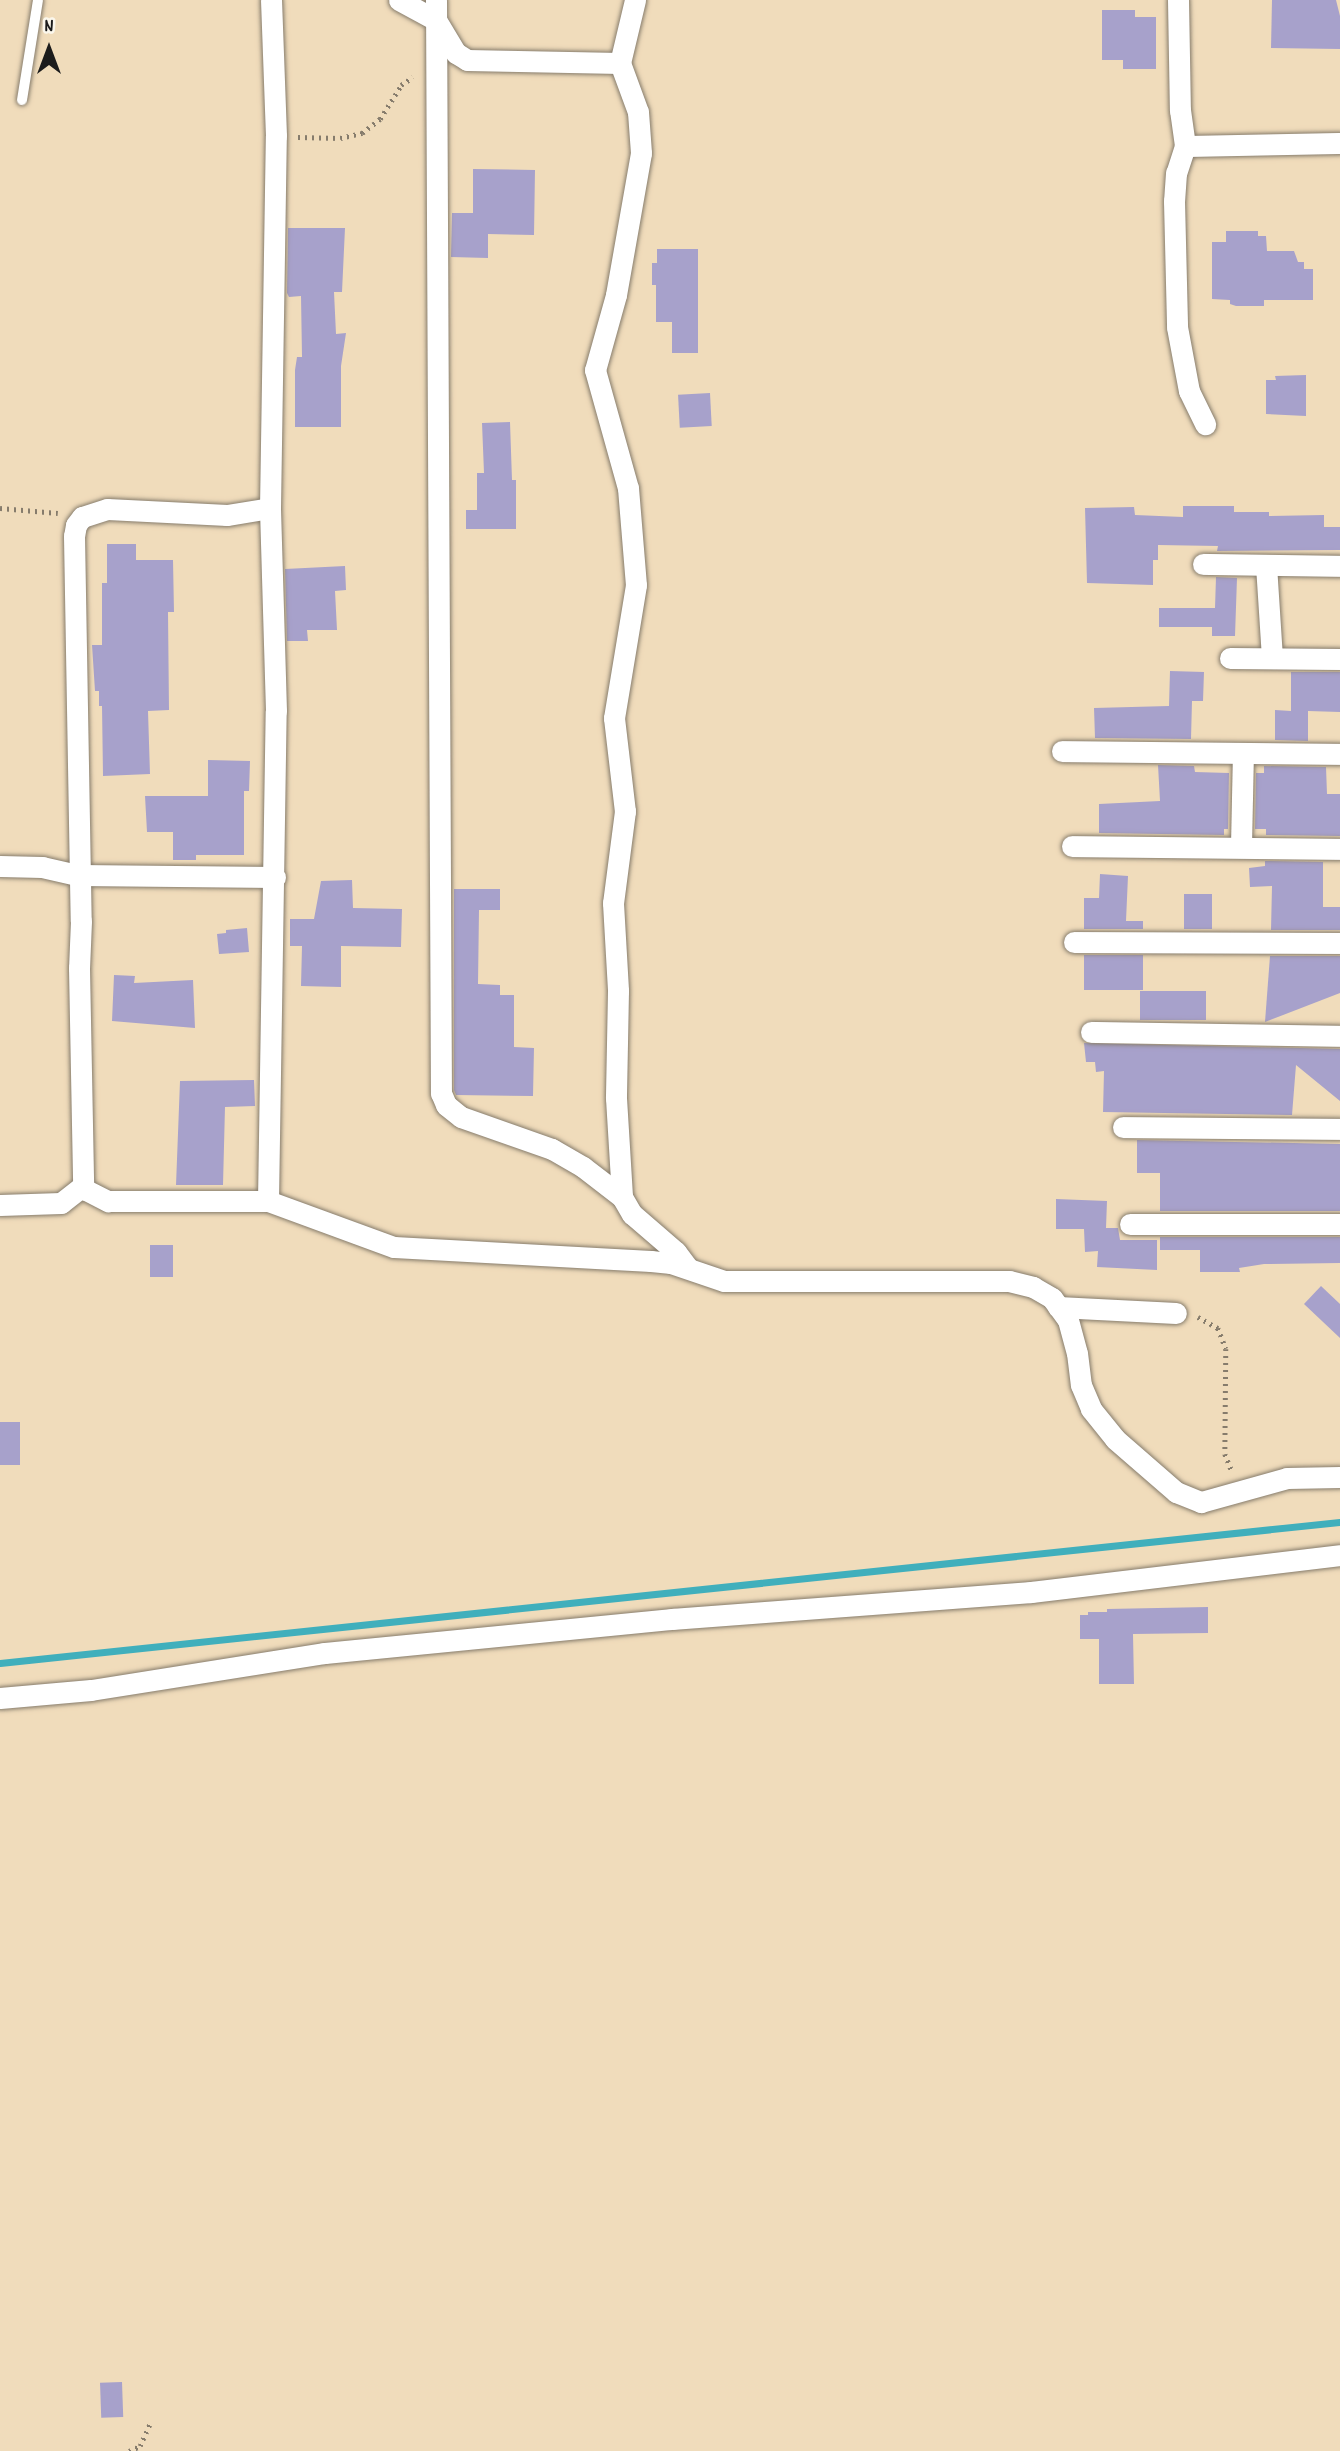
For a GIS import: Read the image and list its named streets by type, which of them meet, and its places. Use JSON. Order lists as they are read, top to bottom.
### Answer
{
  "north": "top"
}
